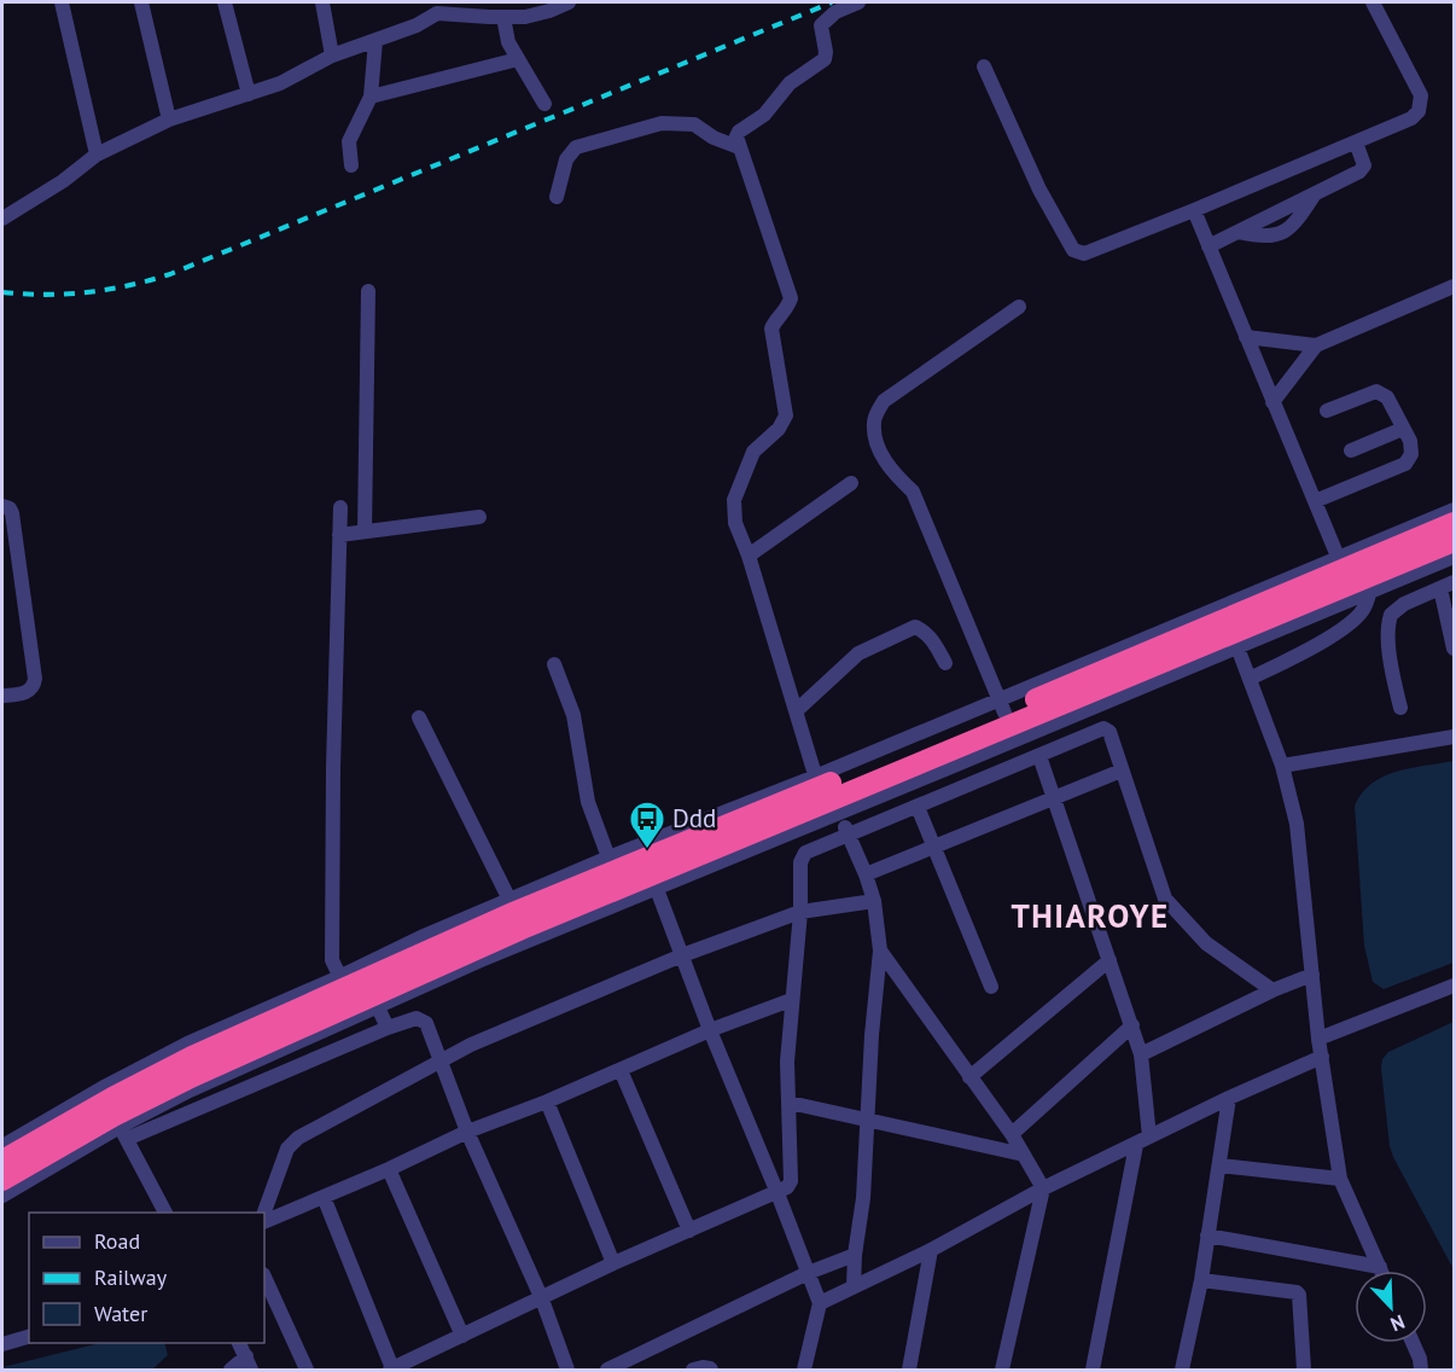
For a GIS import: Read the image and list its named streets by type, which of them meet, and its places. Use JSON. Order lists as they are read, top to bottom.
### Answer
{
  "districts": ["THIAROYE"],
  "places": {
    "bus stop": ["Ddd"]
  },
  "legend": ["Road", "Railway", "Water"],
  "north": "bottom right"
}
